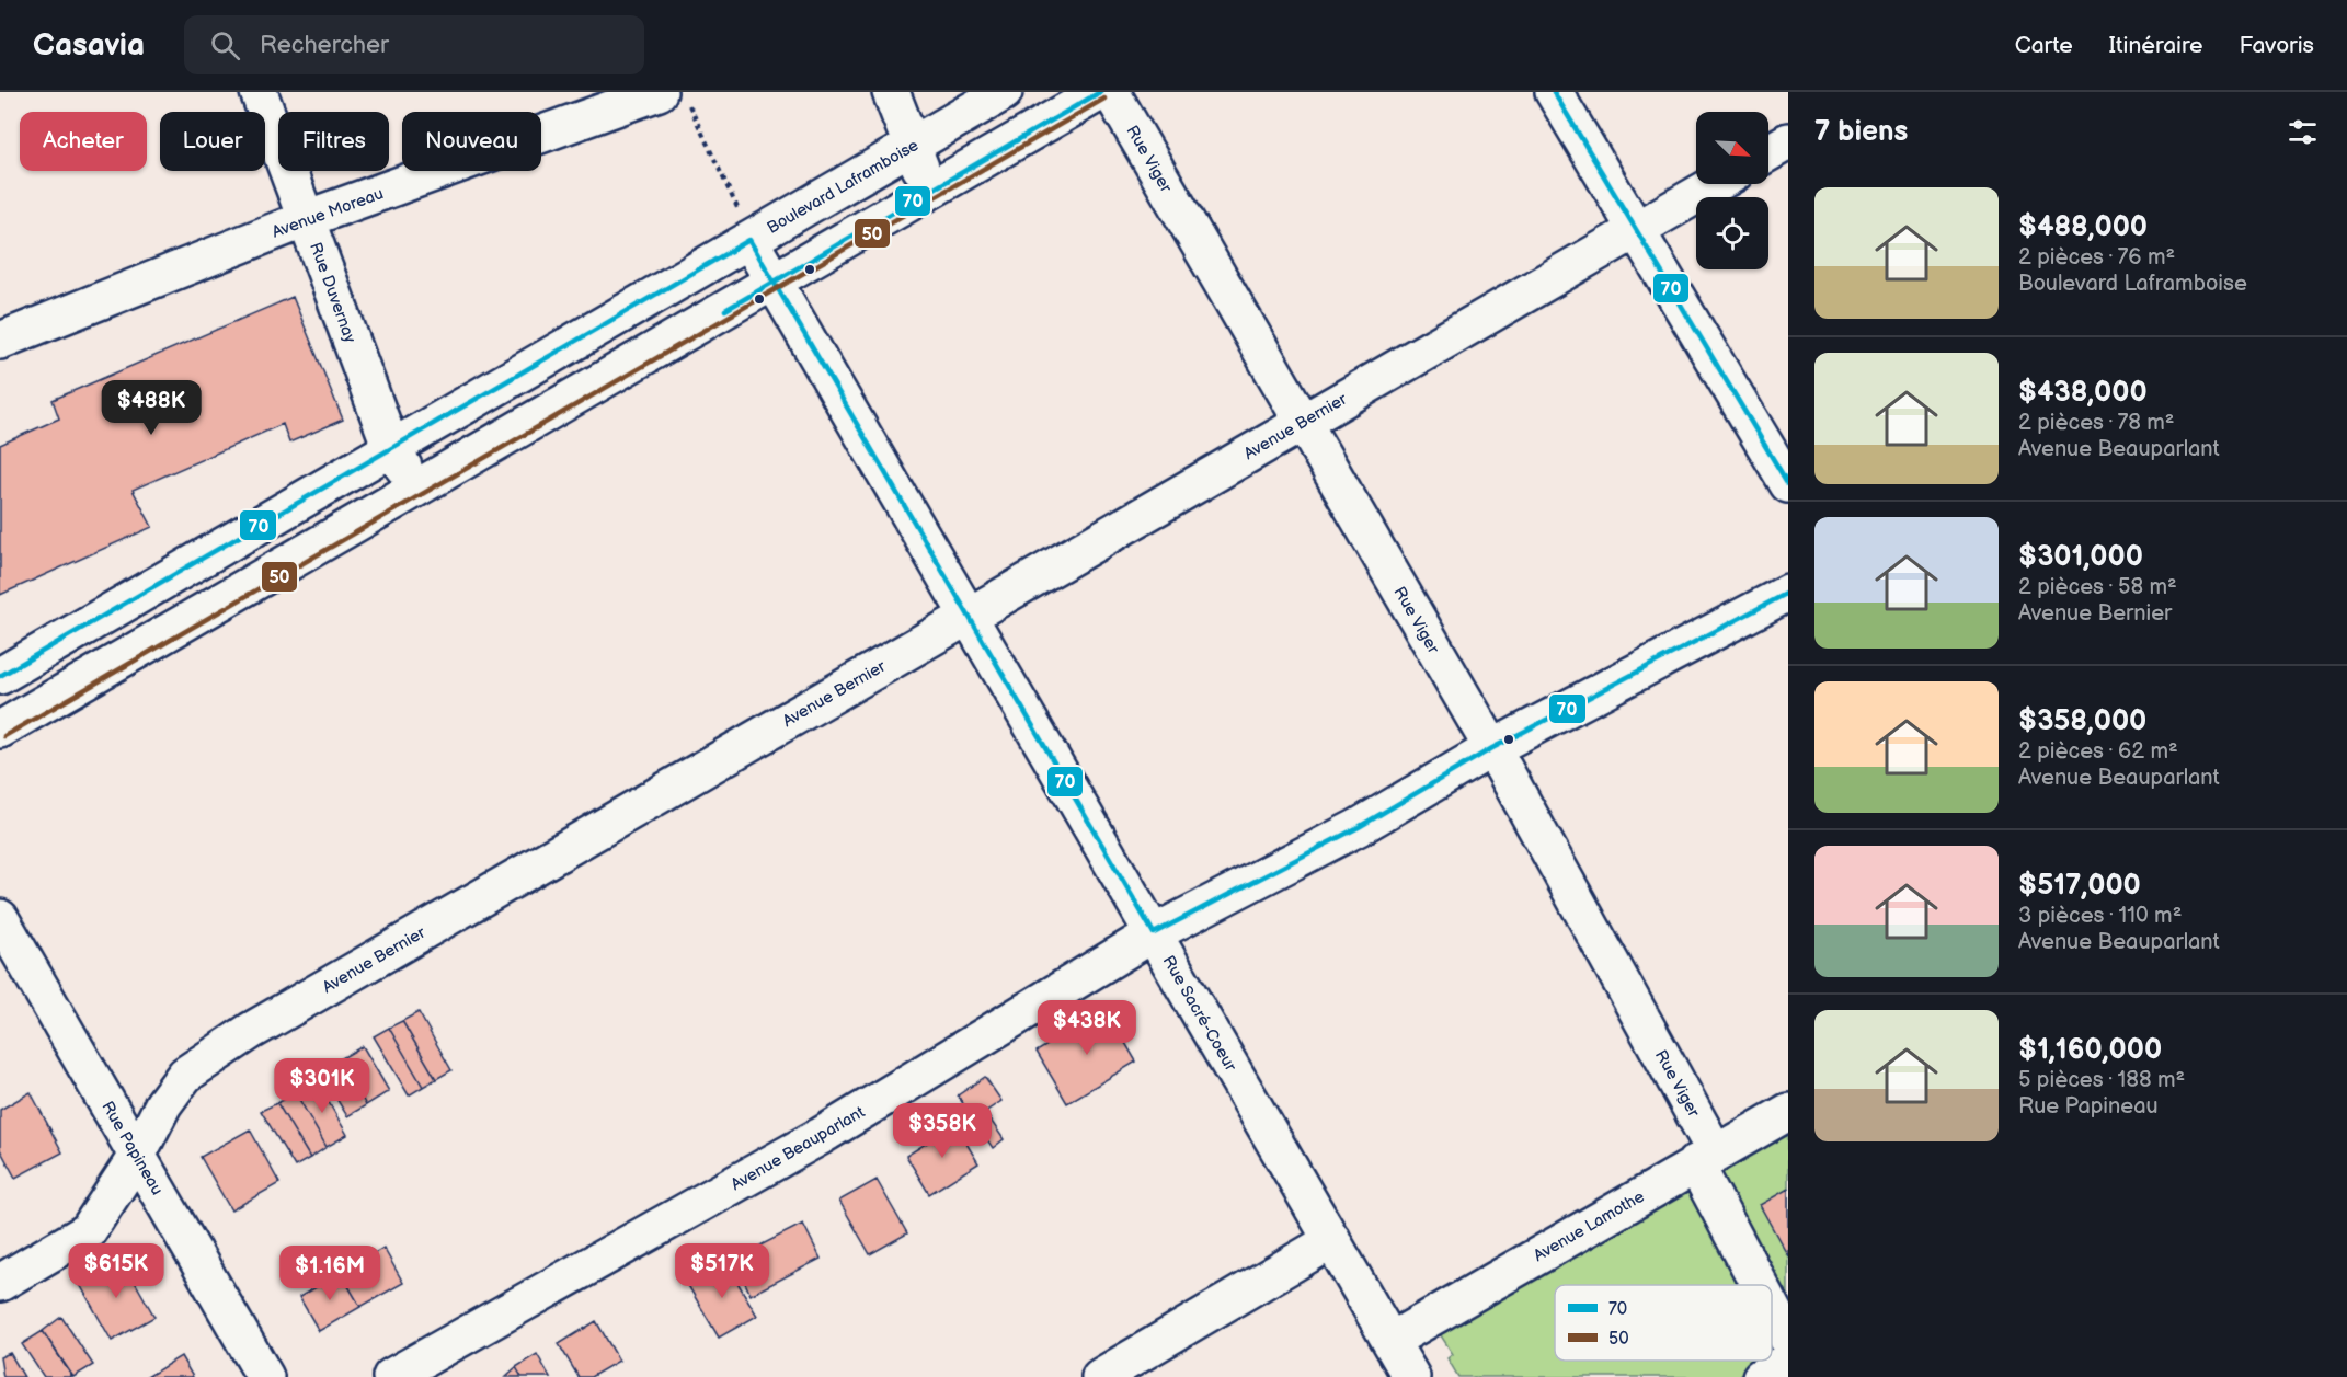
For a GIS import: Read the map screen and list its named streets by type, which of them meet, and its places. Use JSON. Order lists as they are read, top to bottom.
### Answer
{
  "streets": {
    "street": [
      "Rue Viger",
      "Boulevard Laframboise",
      "Avenue Moreau",
      "Rue Duvernay",
      "Avenue Bernier",
      "Rue Sacré-Coeur",
      "Rue Papineau",
      "Avenue Beauparlant",
      "Avenue Lamothe"
    ]
  },
  "crossings": [
    ["Rue Viger", "Avenue Bernier"],
    ["Rue Viger", "Avenue Beauparlant"],
    ["Rue Viger", "Avenue Lamothe"],
    ["Boulevard Laframboise", "Rue Duvernay"],
    ["Boulevard Laframboise", "Rue Sacré-Coeur"],
    ["Avenue Moreau", "Rue Duvernay"],
    ["Avenue Bernier", "Rue Sacré-Coeur"],
    ["Avenue Bernier", "Rue Papineau"],
    ["Rue Sacré-Coeur", "Avenue Beauparlant"],
    ["Rue Sacré-Coeur", "Avenue Lamothe"]
  ],
  "lines": ["transit line 70", "transit line 50"],
  "legend": ["70", "50"],
  "north": "bottom right",
  "page": {
    "header": "Casavia",
    "search": "Rechercher",
    "nav": ["Carte", "Itinéraire", "Favoris"],
    "heading": "7 biens",
    "chip": [
      "Acheter",
      "Louer",
      "Filtres",
      "Nouveau"
    ],
    "list": [
      {
        "name": "$488,000",
        "note": "2 pièces · 76 m² · Boulevard Laframboise"
      },
      {
        "name": "$438,000",
        "note": "2 pièces · 78 m² · Avenue Beauparlant"
      },
      {
        "name": "$301,000",
        "note": "2 pièces · 58 m² · Avenue Bernier"
      },
      {
        "name": "$358,000",
        "note": "2 pièces · 62 m² · Avenue Beauparlant"
      },
      {
        "name": "$517,000",
        "note": "3 pièces · 110 m² · Avenue Beauparlant"
      },
      {
        "name": "$1,160,000",
        "note": "5 pièces · 188 m² · Rue Papineau"
      }
    ],
    "price": [
      "$488K",
      "$438K",
      "$301K",
      "$358K",
      "$615K",
      "$517K",
      "$1.16M"
    ]
  }
}
